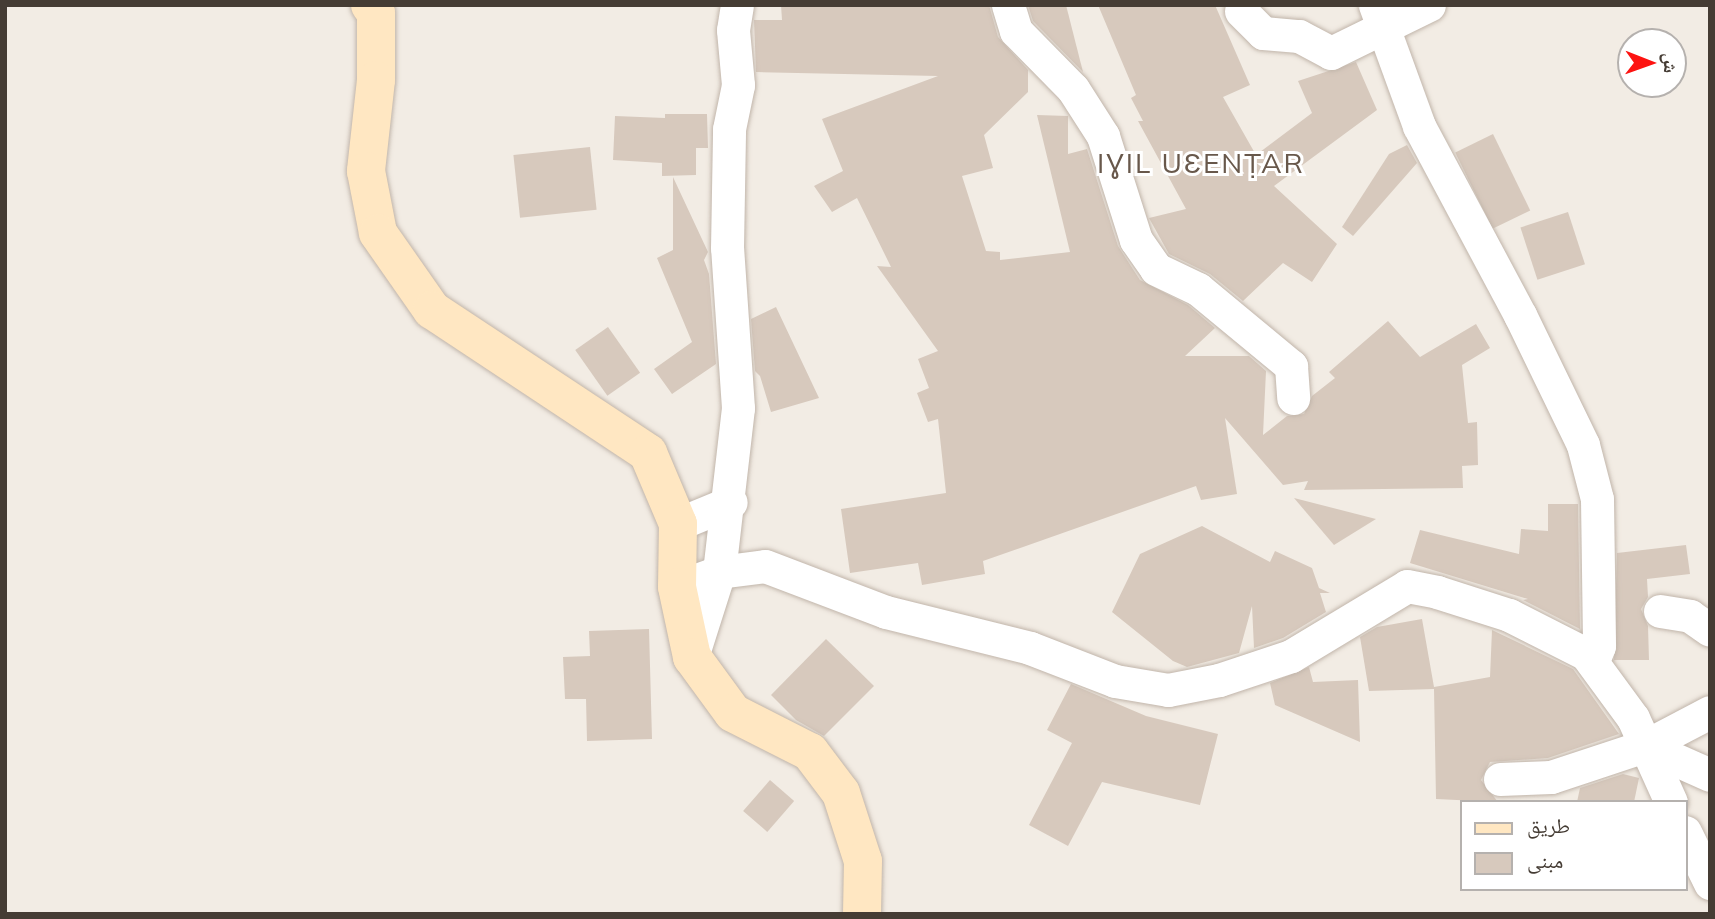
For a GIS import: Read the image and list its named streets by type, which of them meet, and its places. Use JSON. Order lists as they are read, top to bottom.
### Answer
{
  "districts": ["IƔIL UƐENṬAR"],
  "legend": ["طريق", "مبنى"],
  "north": "right"
}
